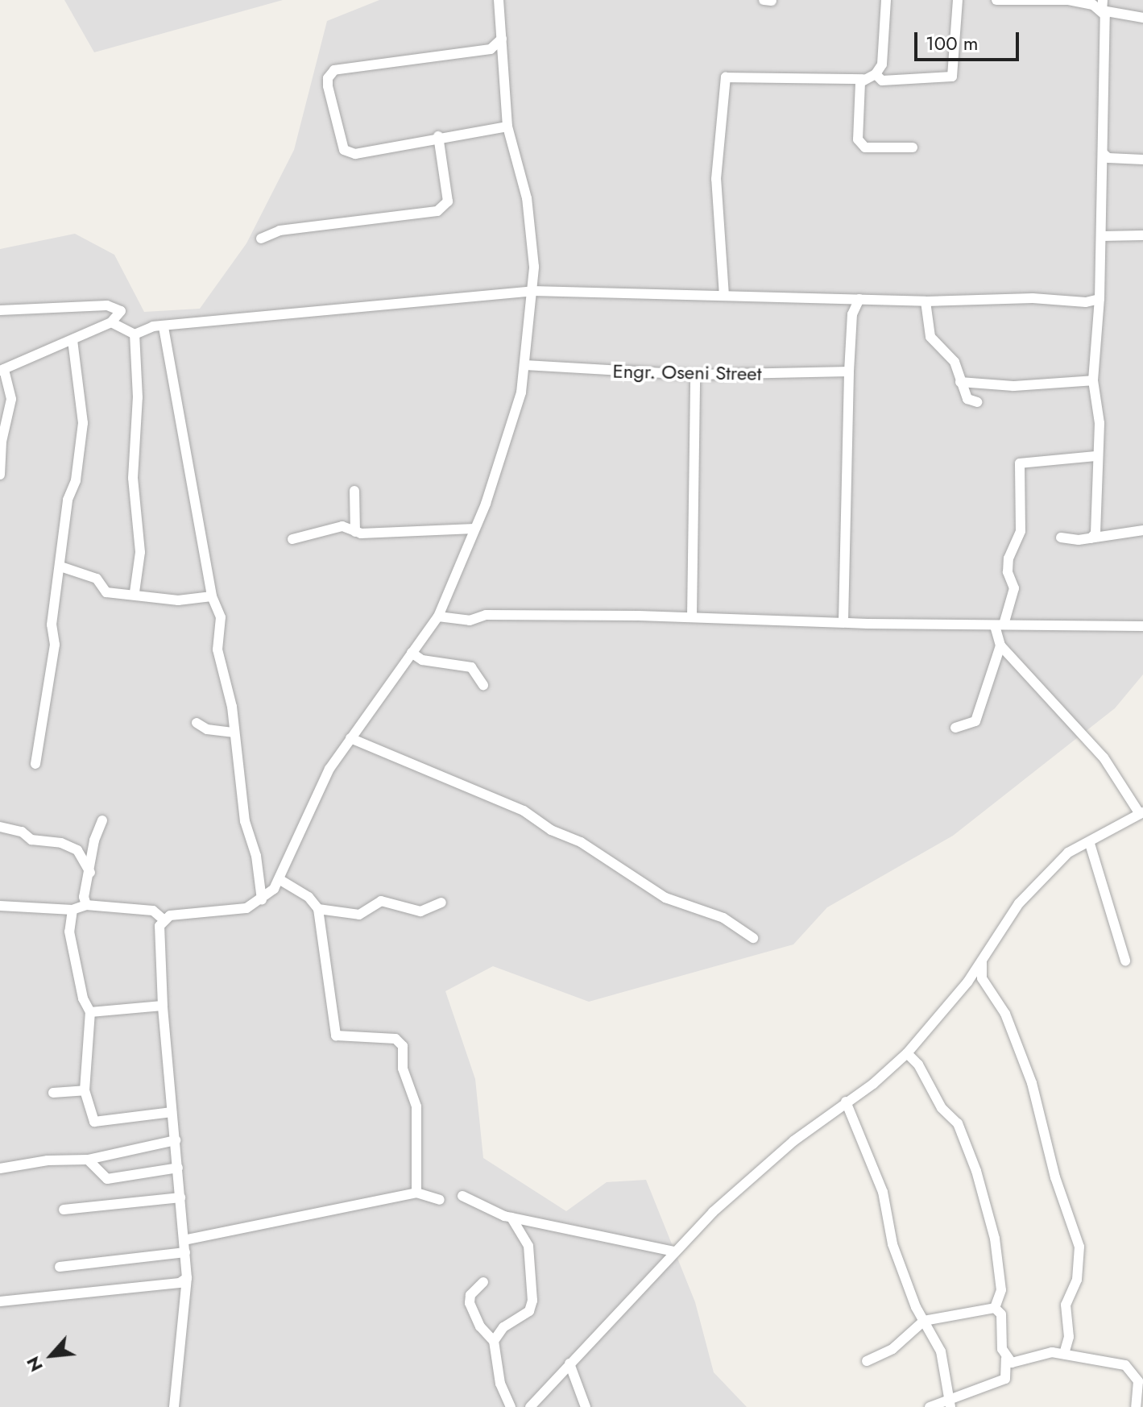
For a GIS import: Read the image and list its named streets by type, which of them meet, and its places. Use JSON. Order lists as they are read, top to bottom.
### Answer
{
  "streets": {
    "street": ["Engr. Oseni Street"]
  },
  "scale_bar": "100 m",
  "north": "bottom left"
}
